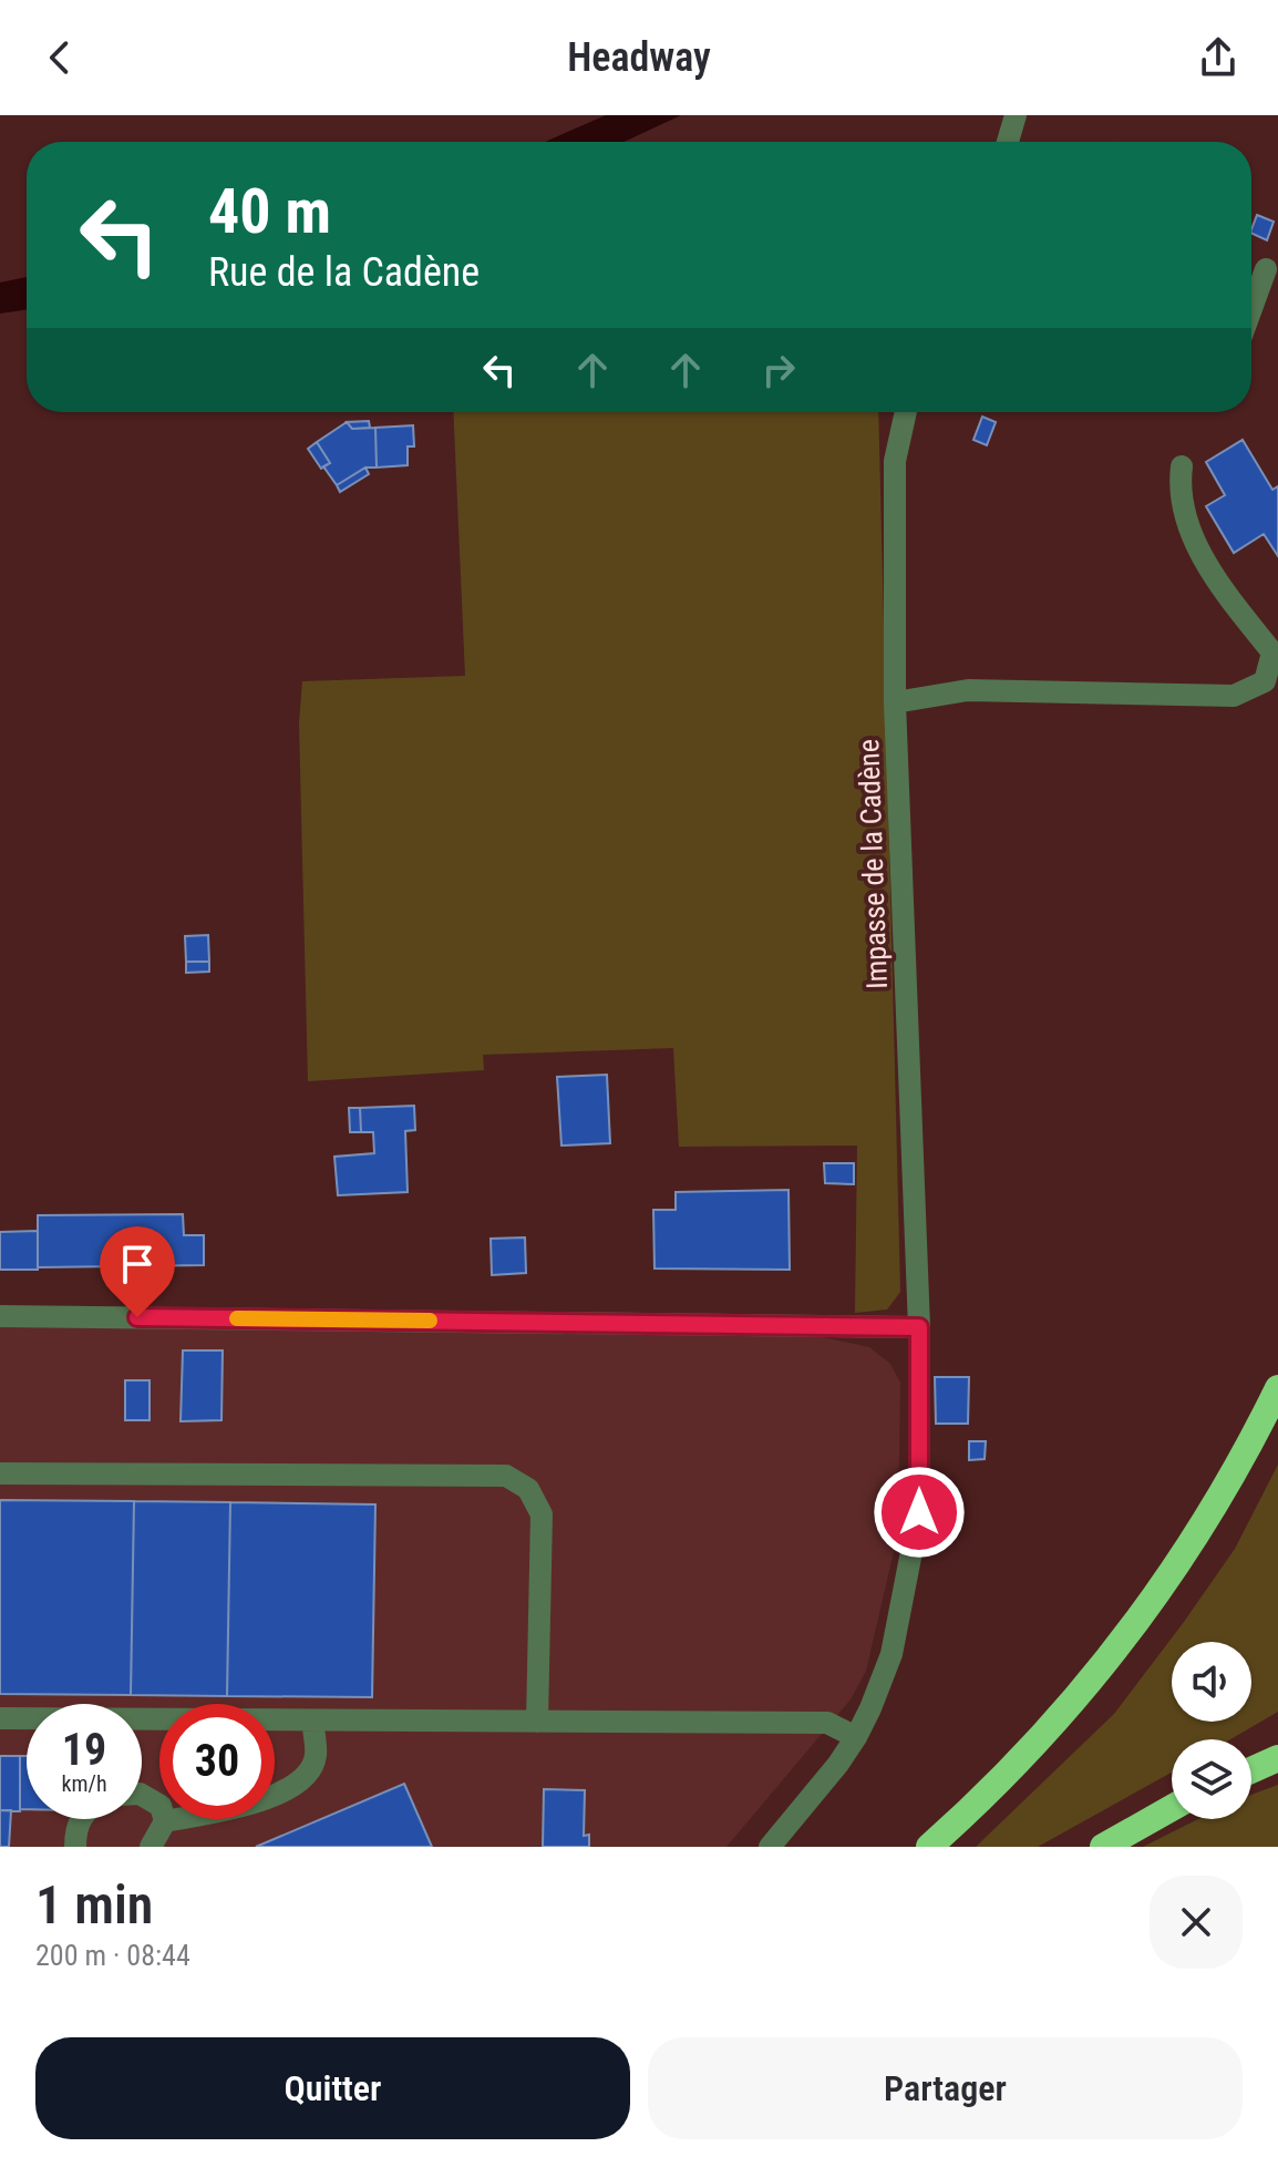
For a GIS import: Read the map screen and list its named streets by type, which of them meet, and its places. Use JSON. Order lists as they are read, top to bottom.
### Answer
{
  "streets": {
    "street": ["Impasse de la Cadène"]
  },
  "page": {
    "header": "Headway",
    "turn": ["40 m", "Rue de la Cadène"],
    "speed": "19 km/h",
    "limit": "30",
    "heading": ["1 min", "200 m · 08:44"],
    "buttons": ["Quitter", "Partager"]
  }
}
